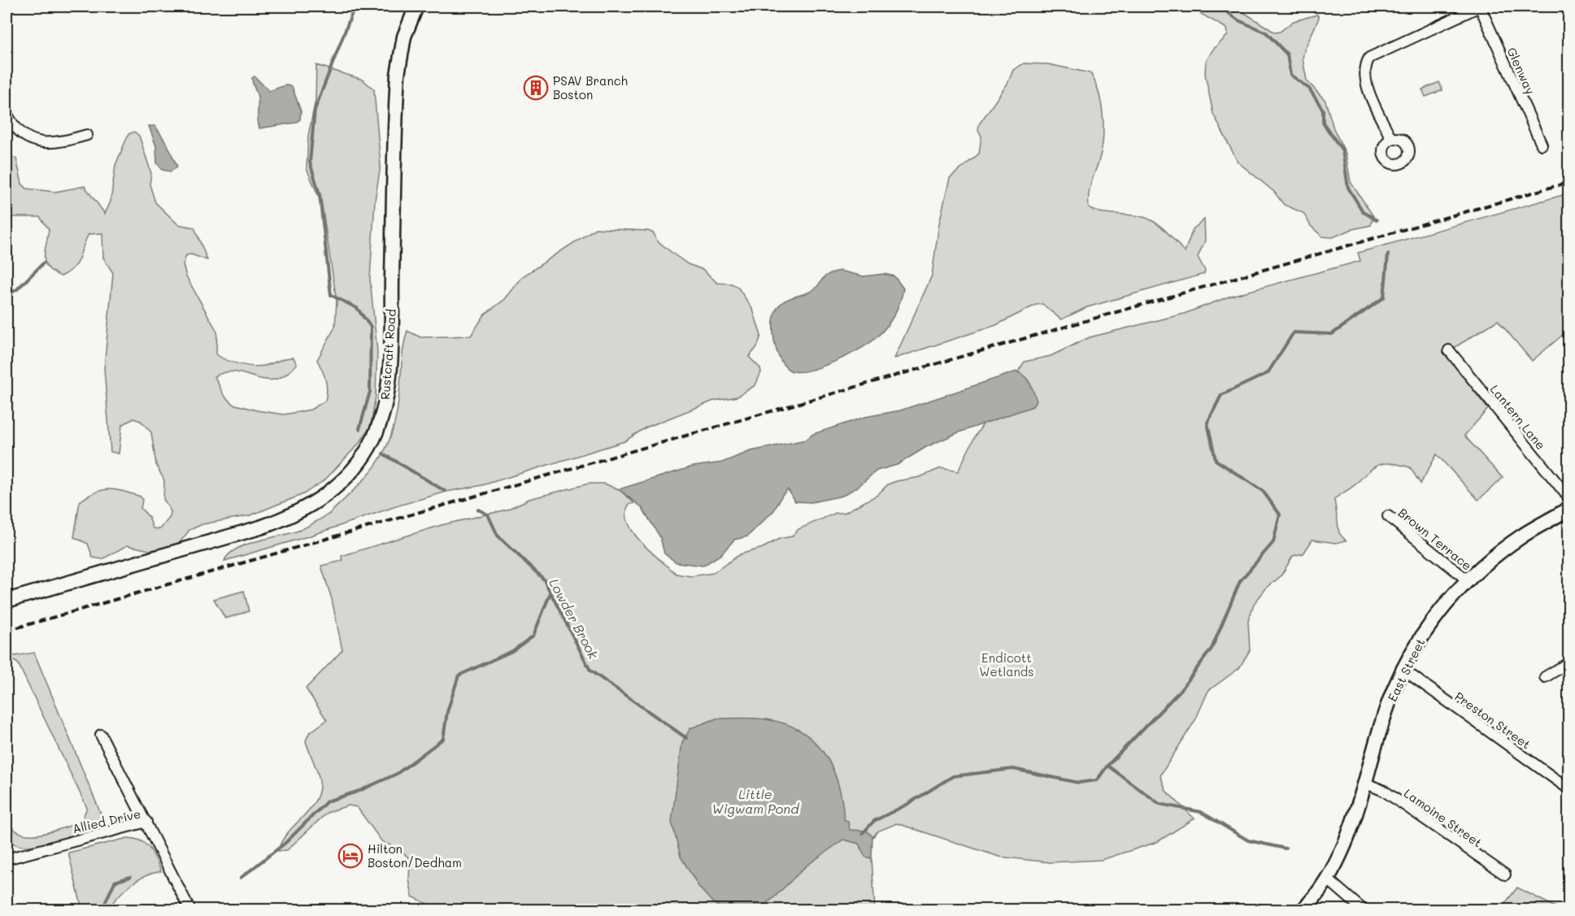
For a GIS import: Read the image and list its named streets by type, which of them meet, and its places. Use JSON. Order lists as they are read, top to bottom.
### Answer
{
  "streets": {
    "main road": ["Rustcraft Road", "East Street"],
    "street": [
      "Glenway",
      "Lantern Lane",
      "Brown Terrace",
      "Preston Street",
      "Lamoine Street",
      "Allied Drive"
    ]
  },
  "crossings": [
    ["Brown Terrace", "East Street"],
    ["East Street", "Preston Street"],
    ["East Street", "Lamoine Street"]
  ],
  "water": ["Lowder Brook", "Little Wigwam Pond"],
  "parks": ["Endicott Wetlands"],
  "places": {
    "building": ["PSAV Branch Boston"],
    "hotel": ["Hilton Boston/Dedham"]
  }
}
